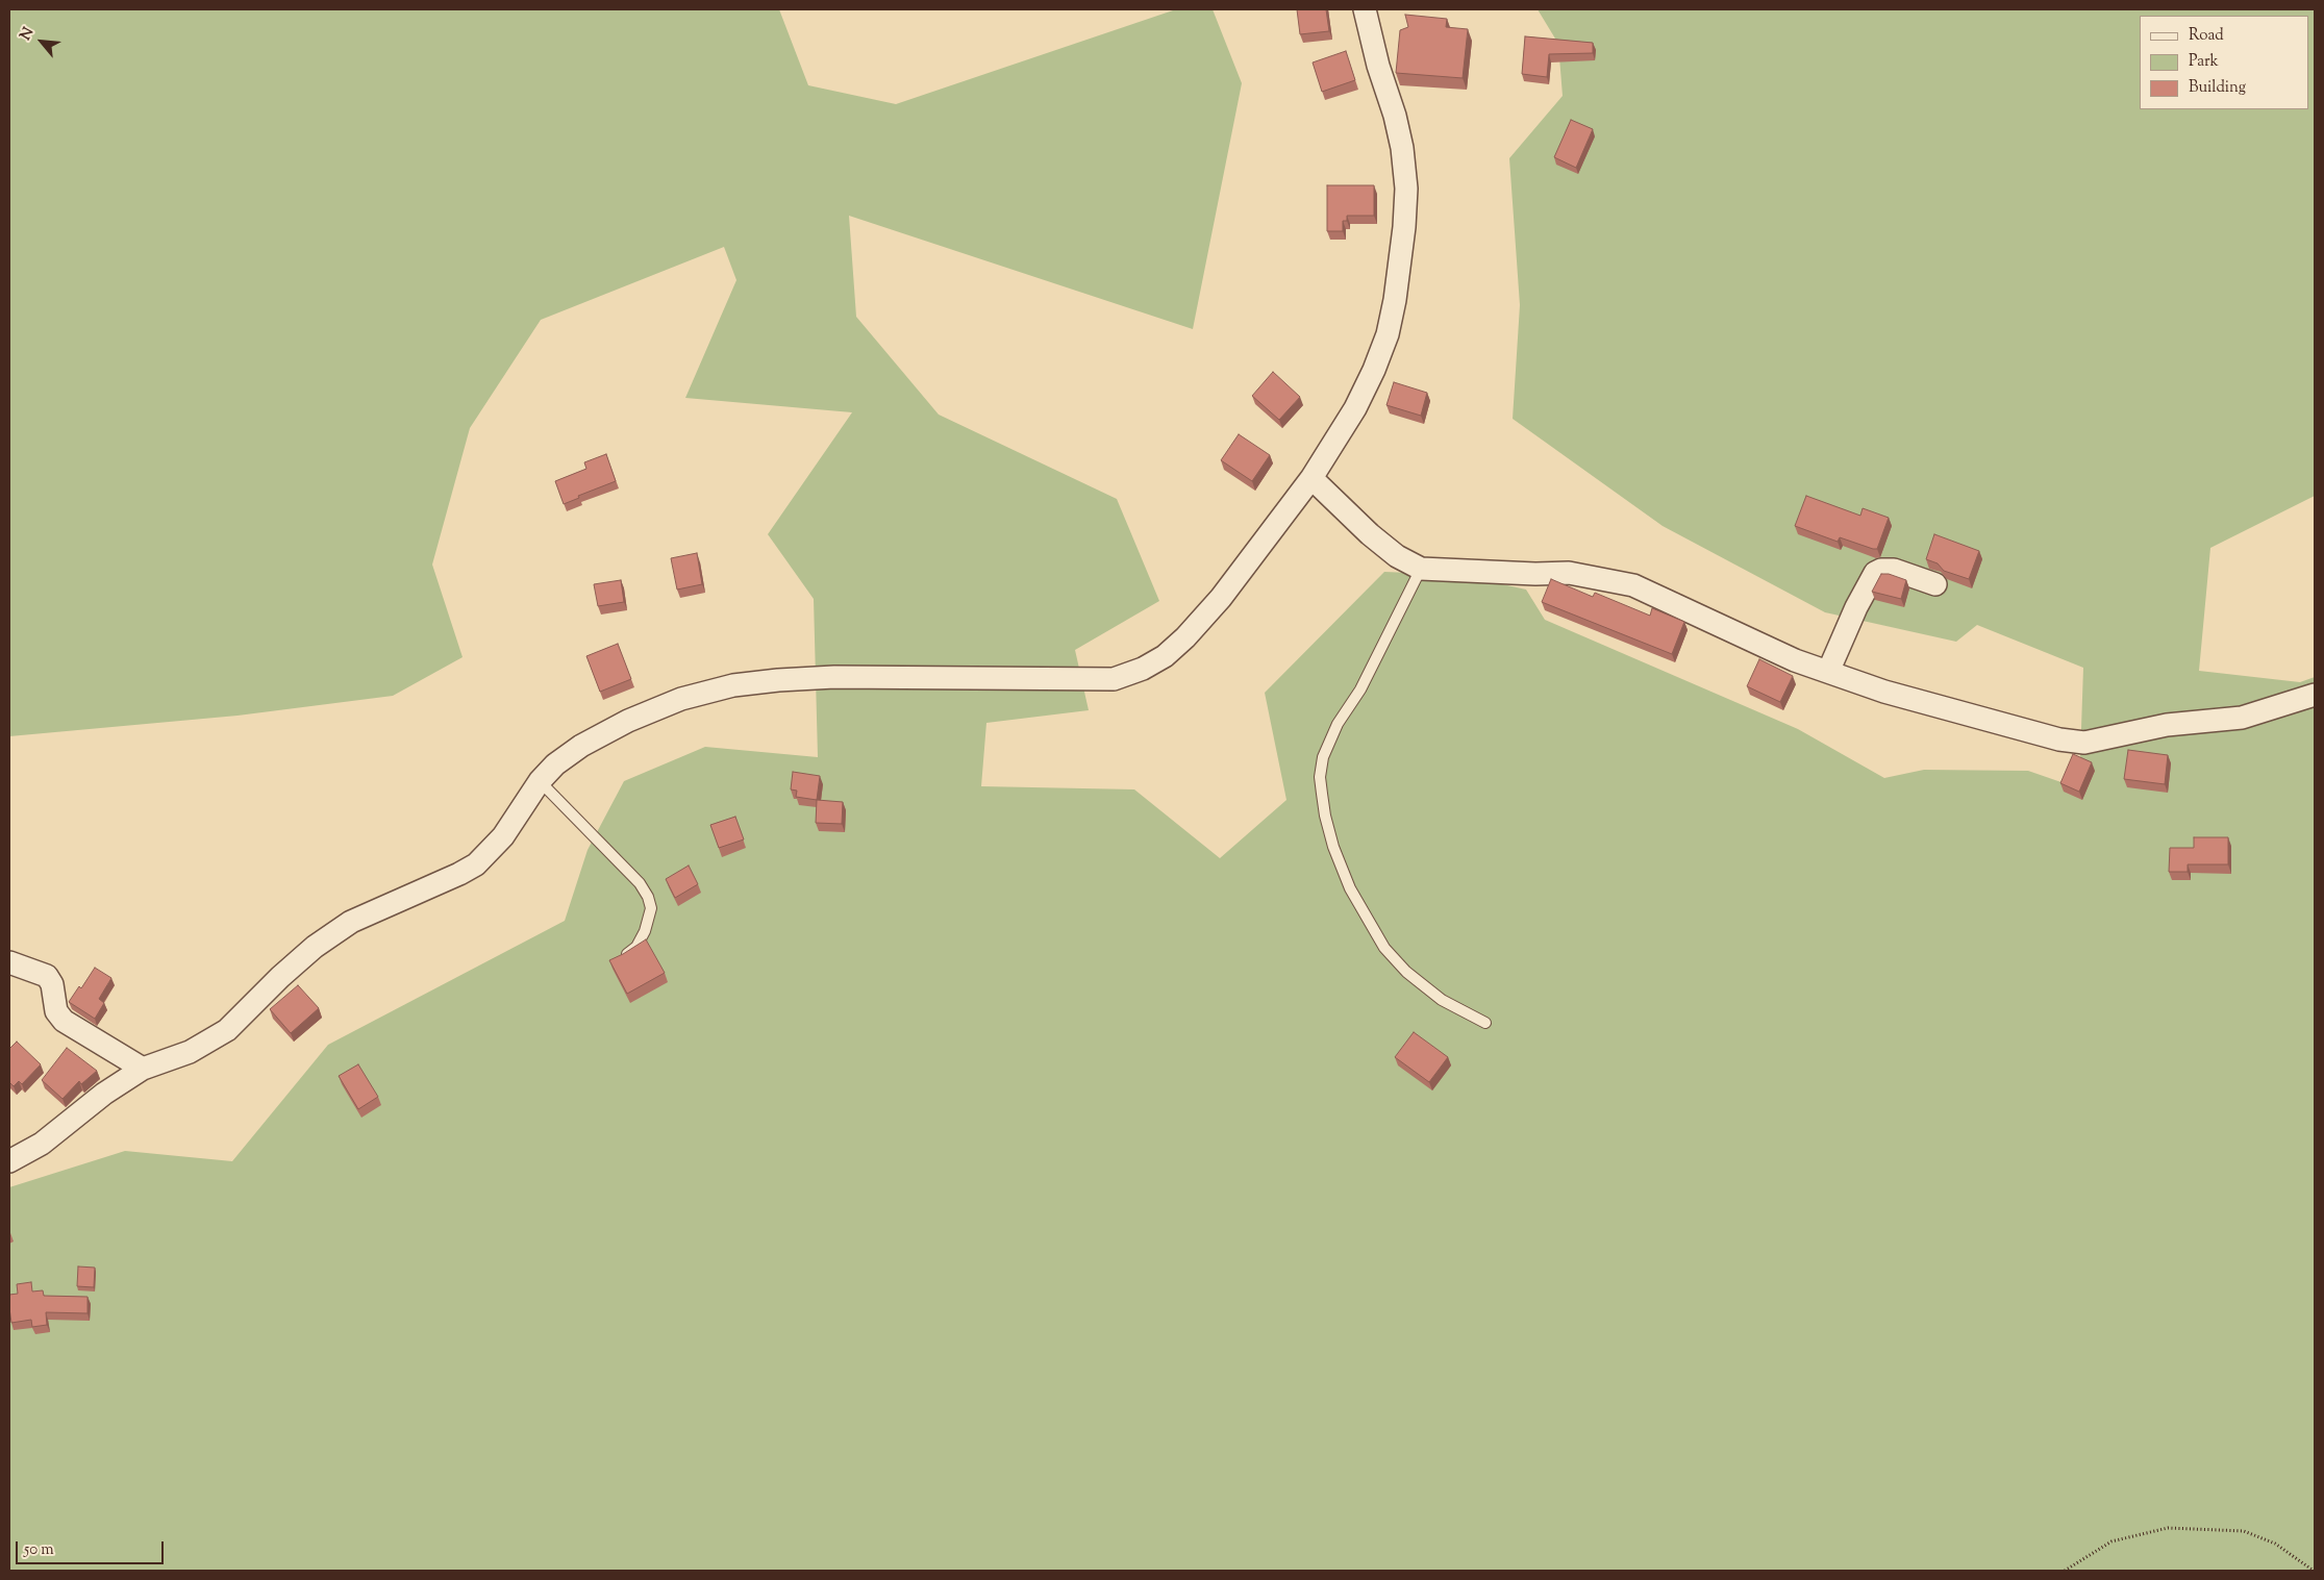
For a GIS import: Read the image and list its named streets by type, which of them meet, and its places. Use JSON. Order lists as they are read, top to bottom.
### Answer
{
  "legend": ["Road", "Park", "Building"],
  "scale_bar": "50 m",
  "north": "top left"
}
